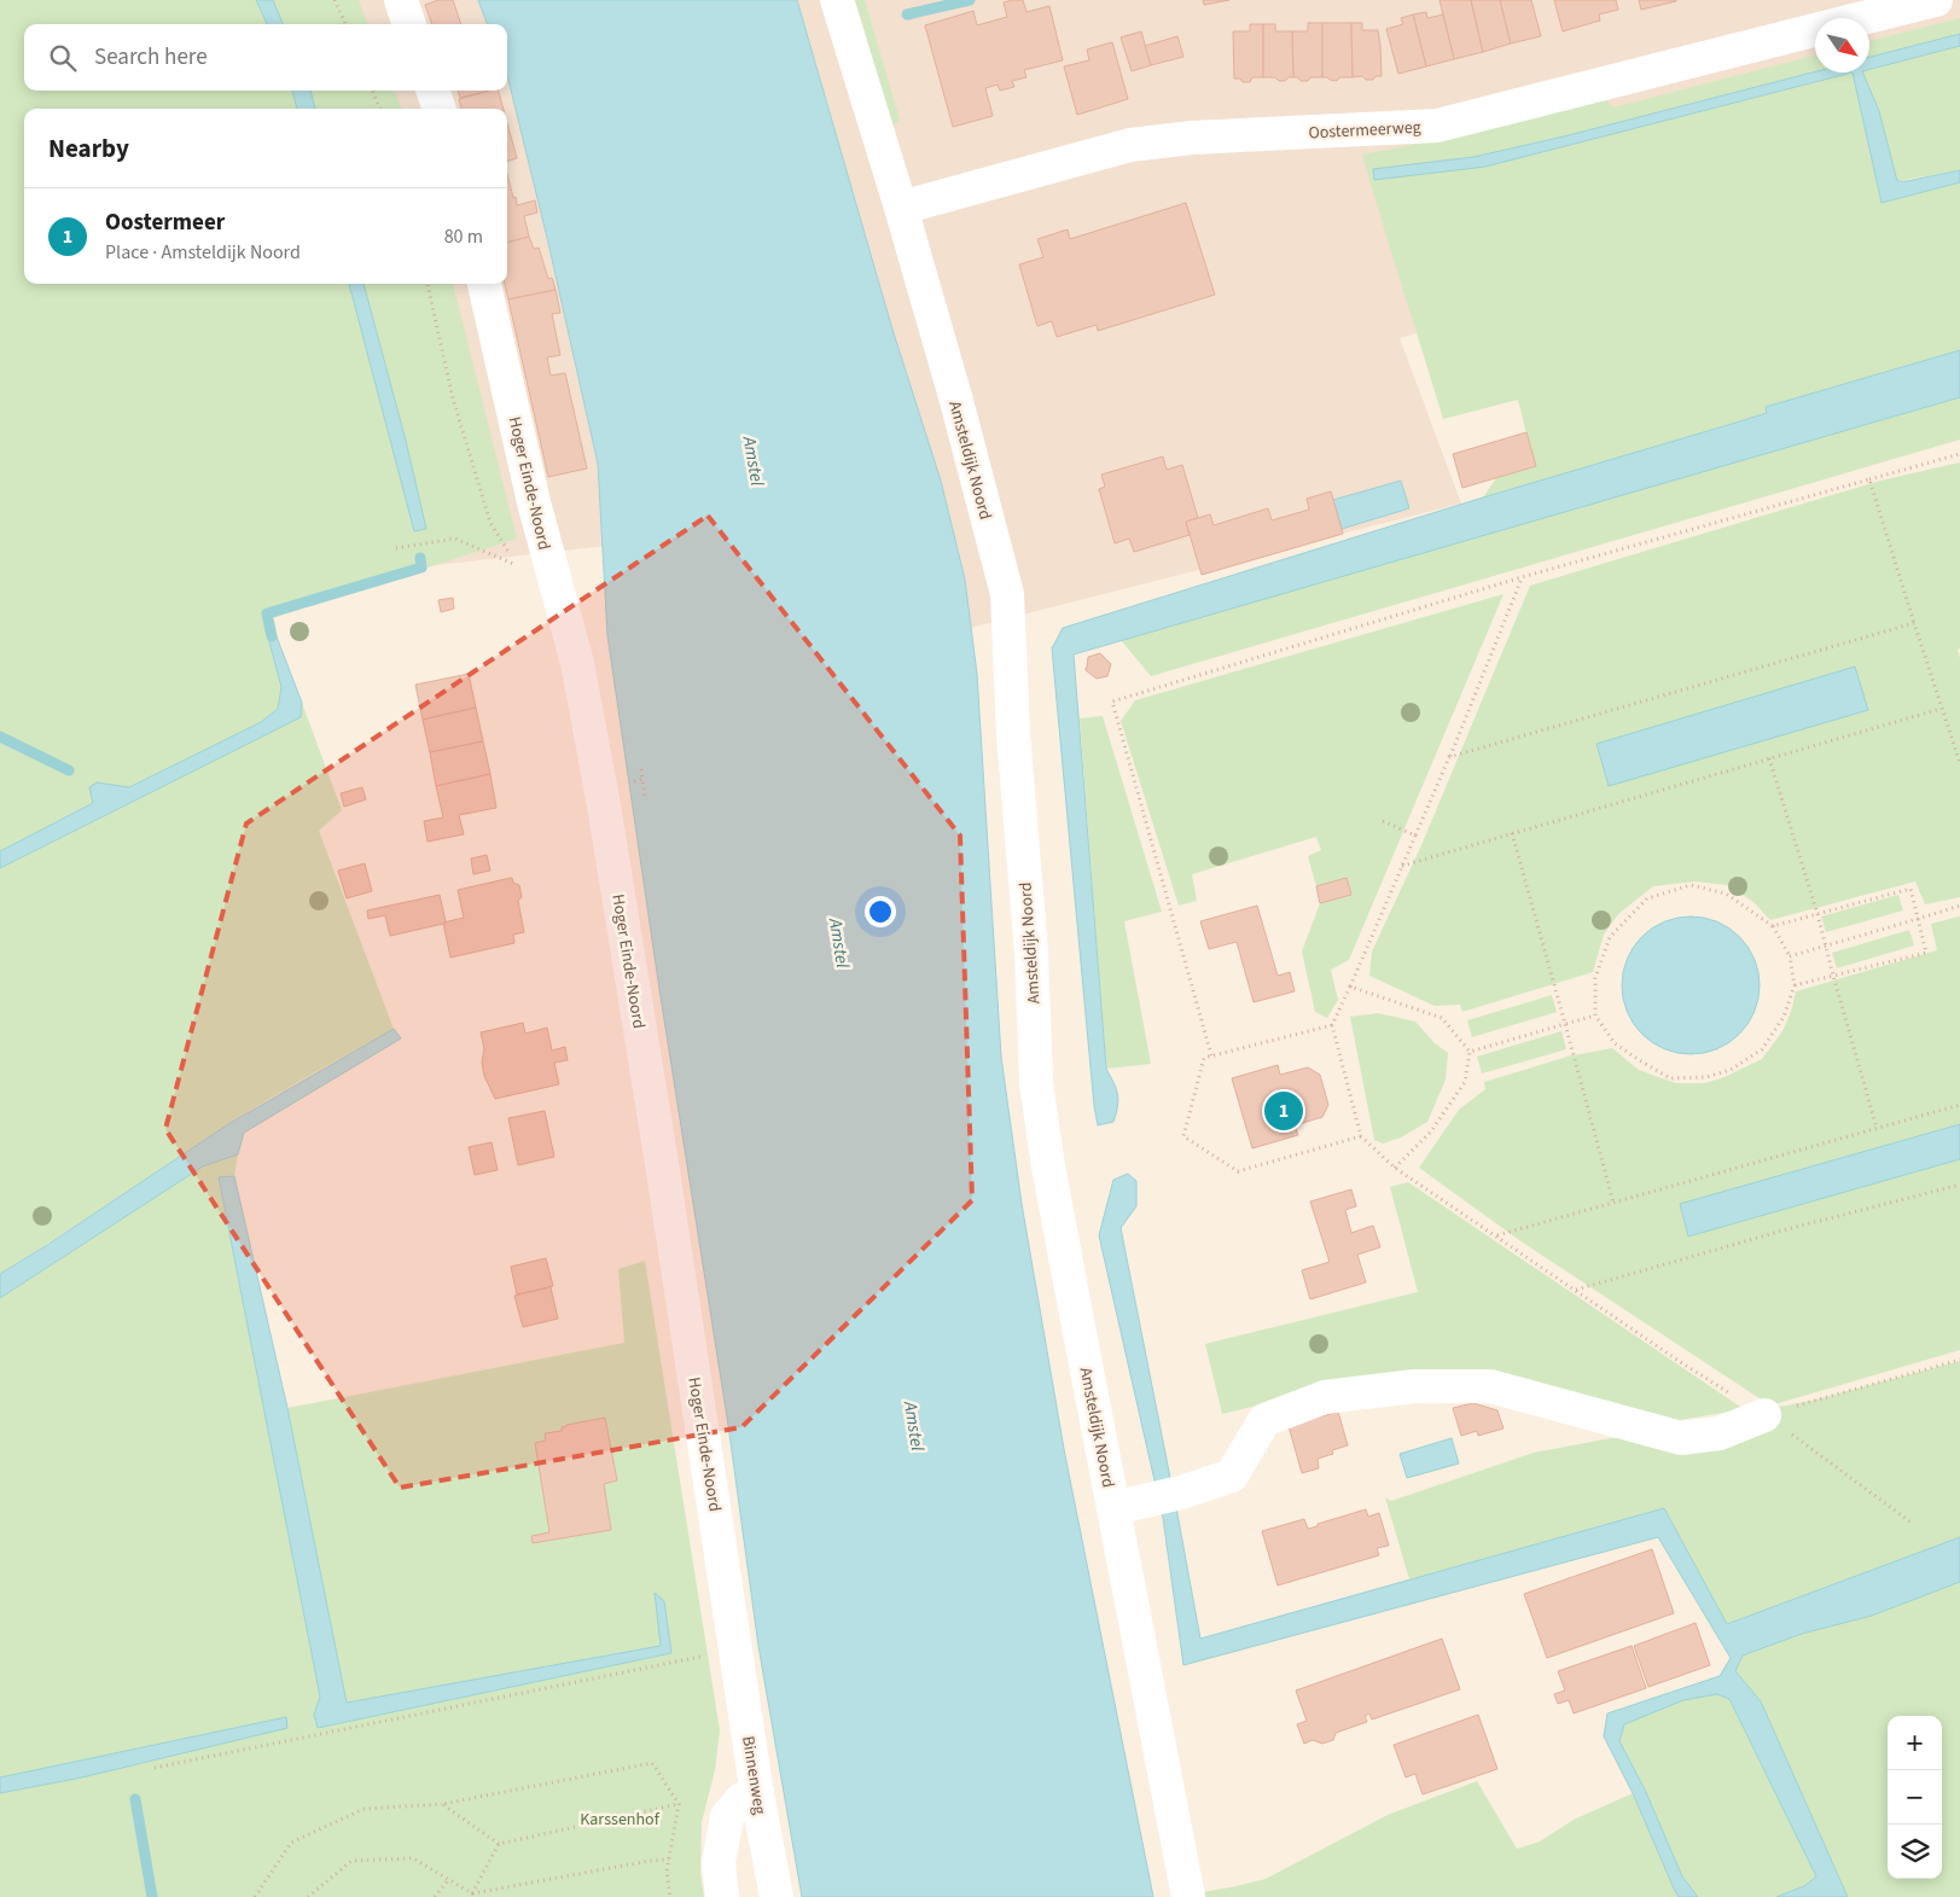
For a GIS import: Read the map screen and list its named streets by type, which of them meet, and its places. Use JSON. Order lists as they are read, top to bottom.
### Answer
{
  "streets": {
    "street": [
      "Oostermeerweg",
      "Amsteldijk Noord",
      "Hoger Einde-Noord",
      "Binnenweg"
    ]
  },
  "crossings": [
    ["Oostermeerweg", "Amsteldijk Noord"],
    ["Hoger Einde-Noord", "Binnenweg"]
  ],
  "water": ["Amstel"],
  "parks": ["Karssenhof"],
  "north": "bottom right",
  "page": {
    "search": "Search here",
    "heading": "Nearby",
    "list": [
      {
        "mark": "1",
        "name": "Oostermeer",
        "note": "Place · Amsteldijk Noord",
        "value": "80 m"
      }
    ],
    "pins": "1",
    "map_buttons": ["+", "−"]
  }
}
